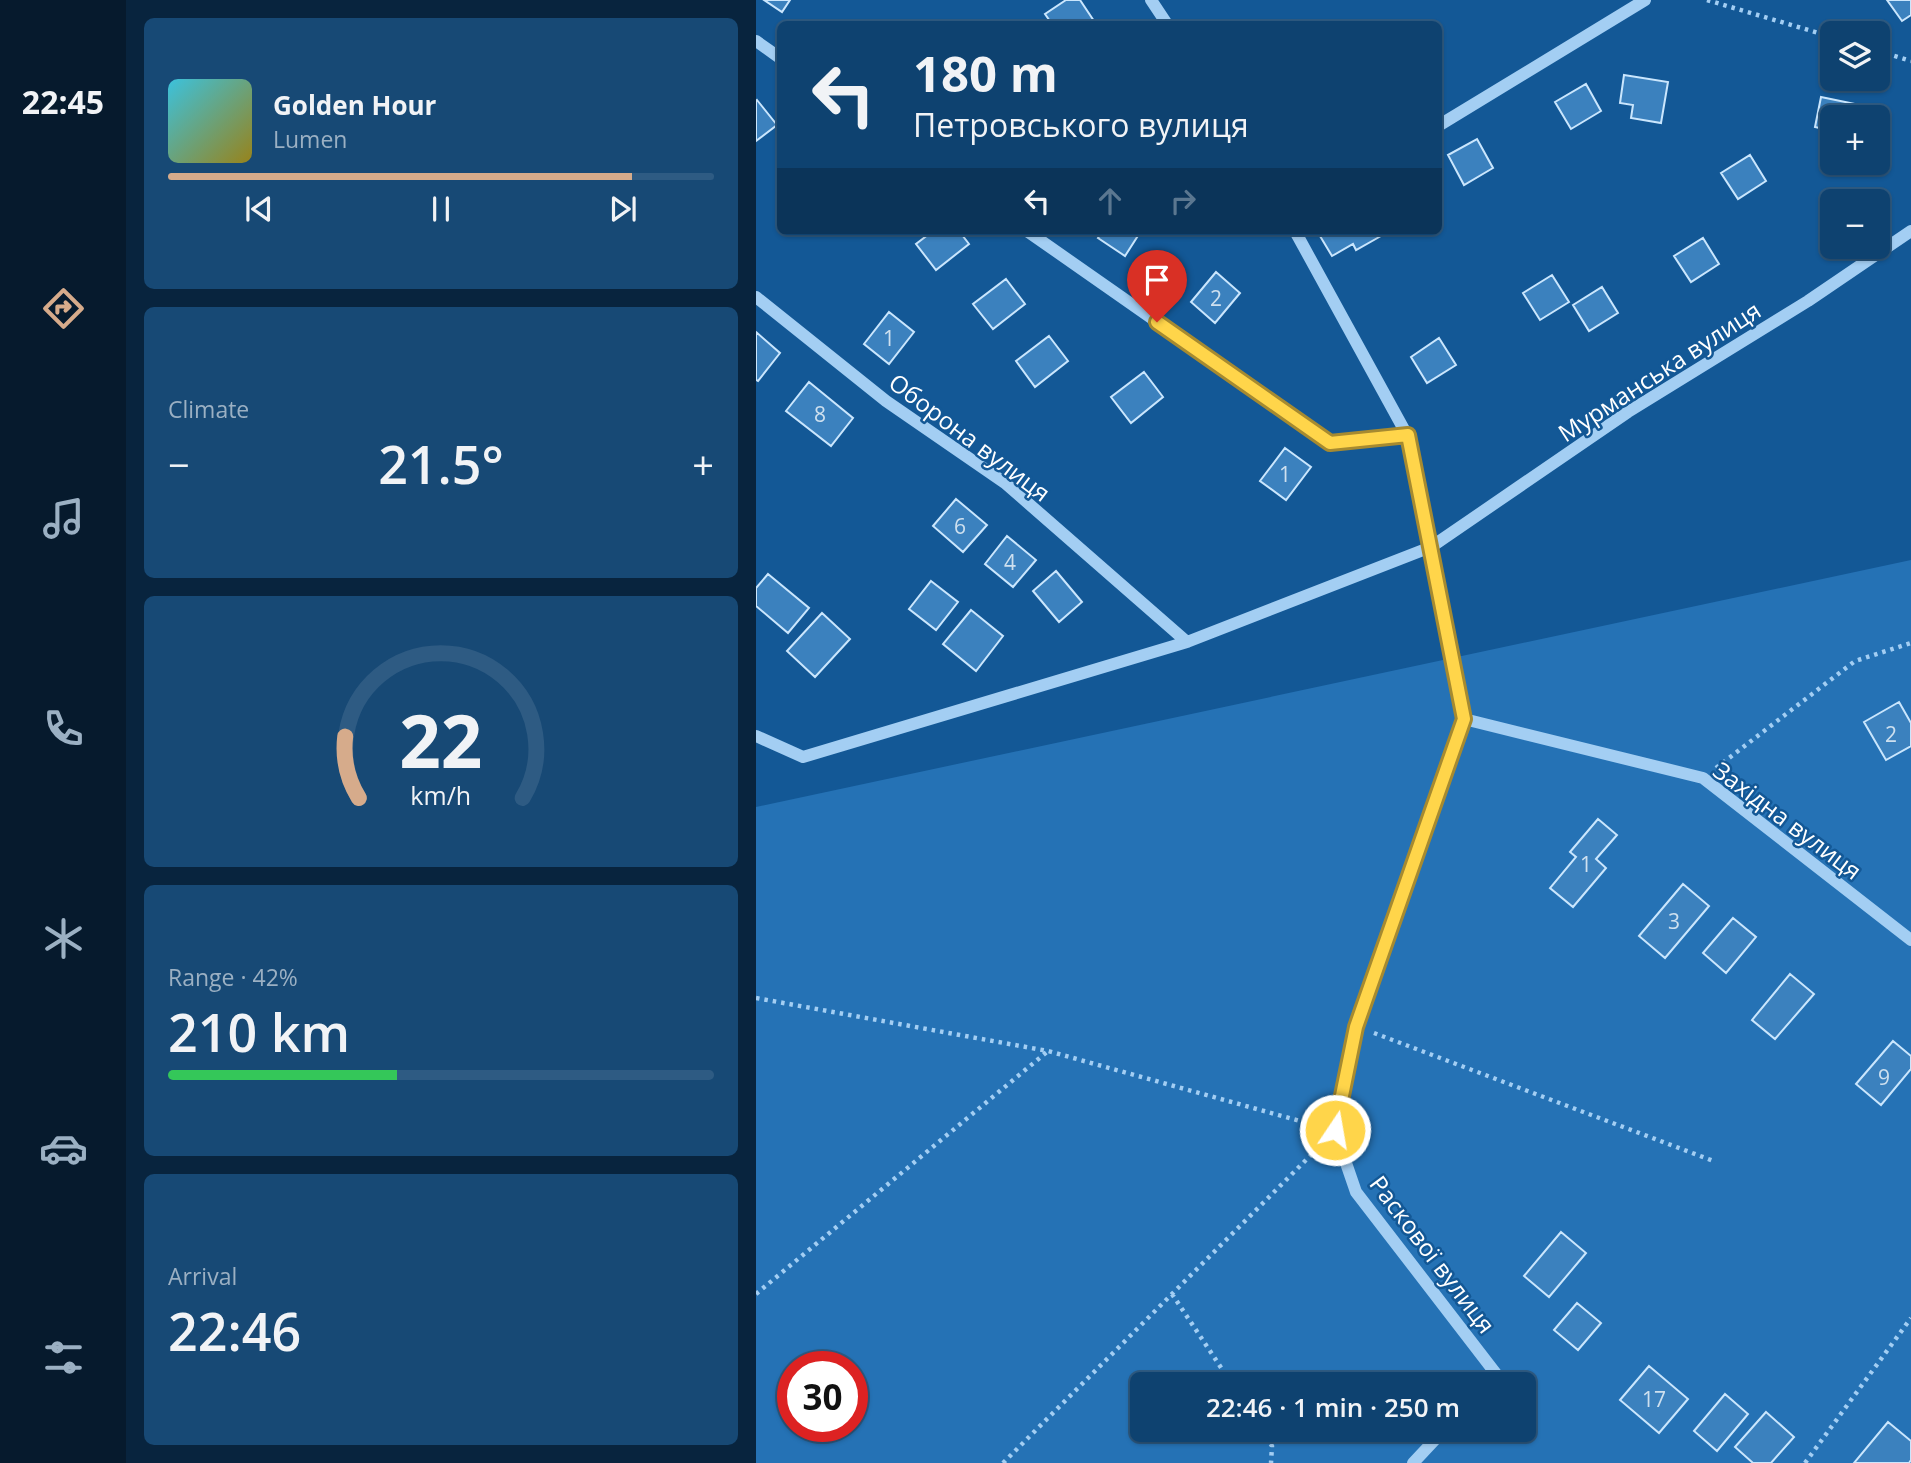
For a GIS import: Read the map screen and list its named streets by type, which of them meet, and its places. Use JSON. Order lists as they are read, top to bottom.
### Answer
{
  "streets": {
    "street": [
      "Мурманська вулиця",
      "Оборона вулиця",
      "Західна вулиця",
      "Раскової вулиця"
    ]
  },
  "crossings": [
    ["Мурманська вулиця", "Оборона вулиця"]
  ],
  "house_numbers": [
    "2",
    "1",
    "8",
    "1",
    "6",
    "4",
    "2",
    "1",
    "3",
    "9",
    "17"
  ],
  "page": {
    "tabs": "22:45",
    "map_buttons": ["+", "−"],
    "turn": ["180 m", "Петровського вулиця"],
    "song": ["Golden Hour", "Lumen"],
    "tile": [
      "Climate",
      ["Range · 42%", "210 km"],
      ["Arrival", "22:46"]
    ],
    "heat": ["−", "21.5°", "+"],
    "limit": "30",
    "trip": "22:46 · 1 min · 250 m",
    "gauge": ["22", "km/h"]
  }
}
